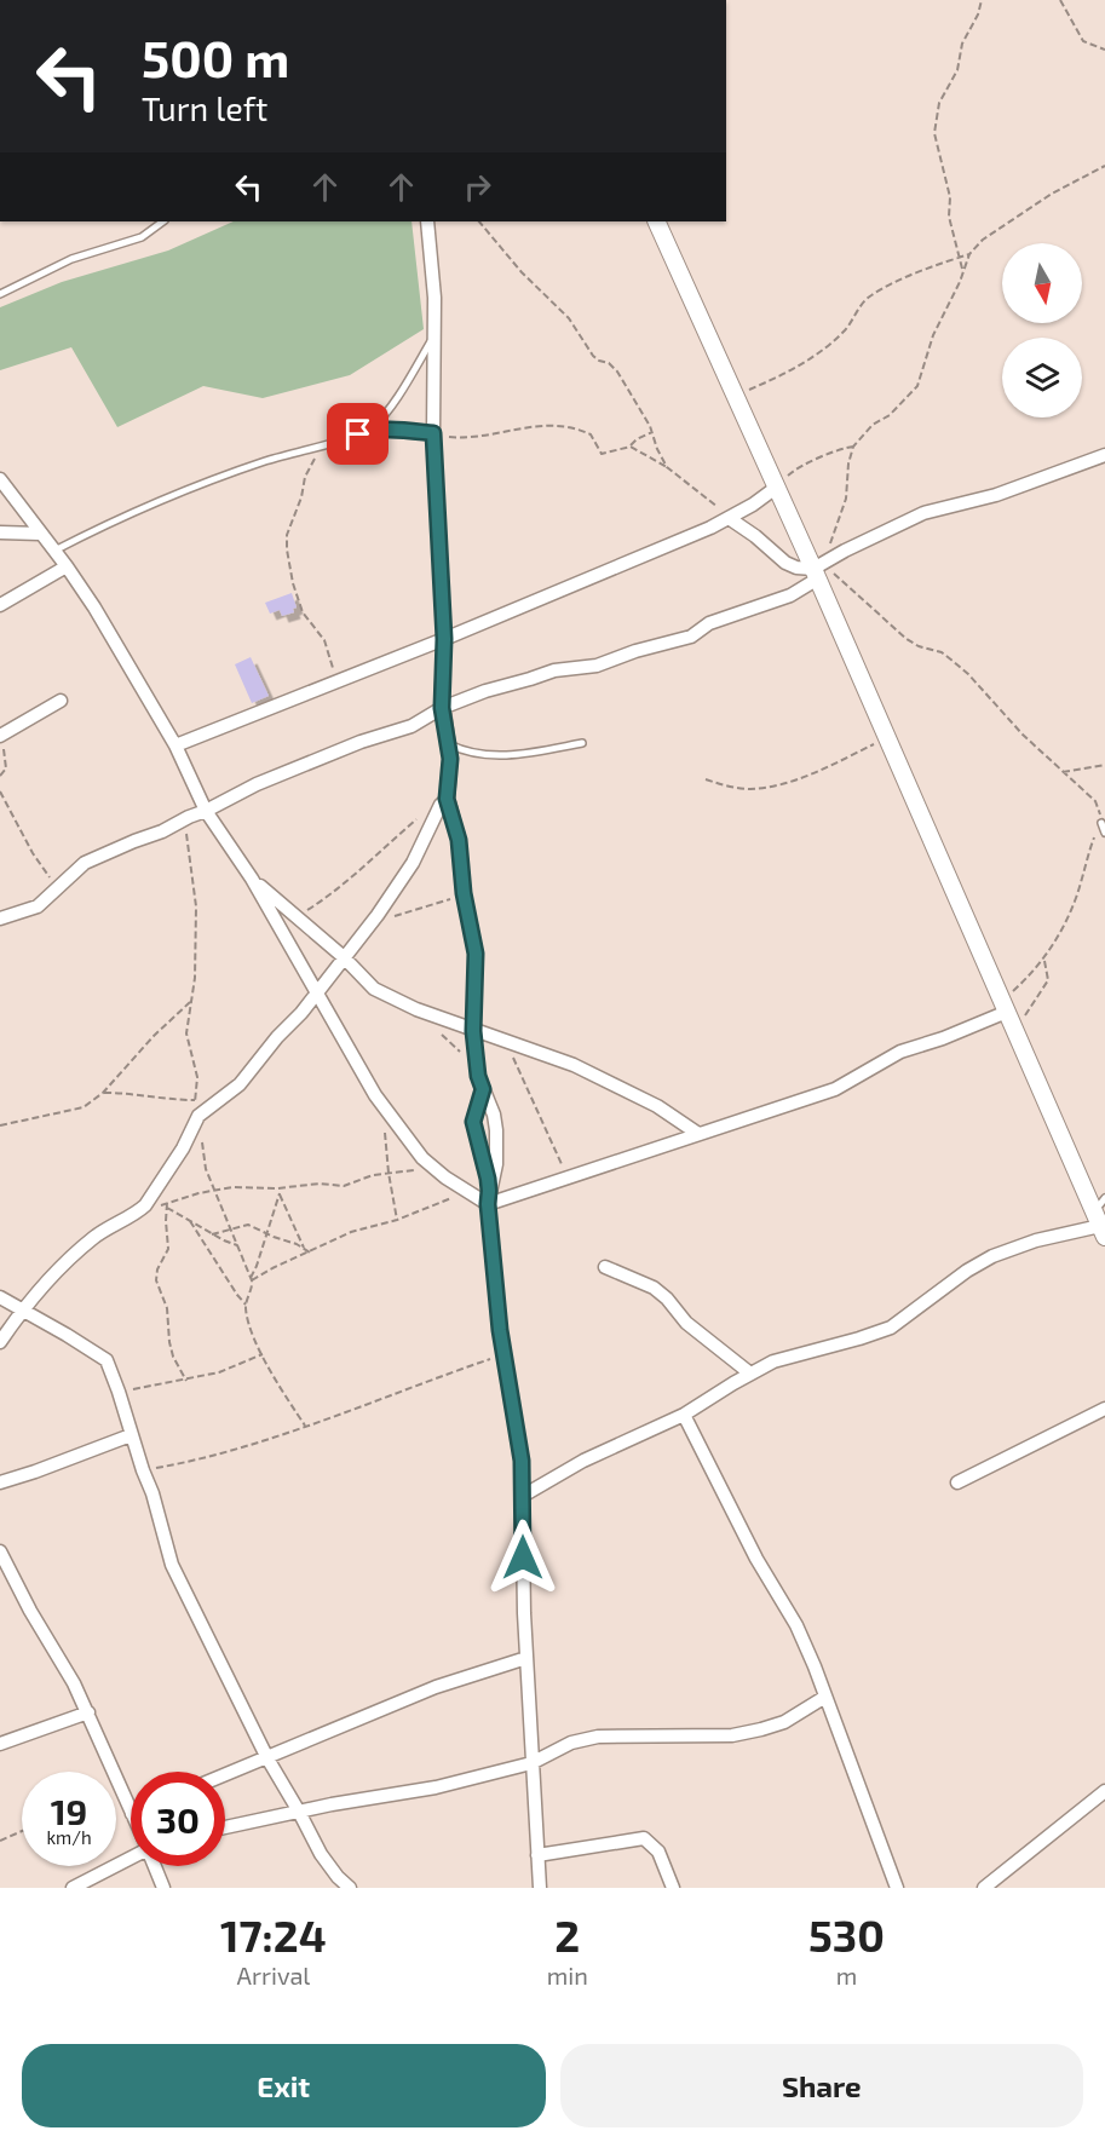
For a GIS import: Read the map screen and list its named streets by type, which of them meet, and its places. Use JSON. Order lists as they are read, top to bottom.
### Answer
{
  "north": "bottom",
  "page": {
    "turn": ["500 m", "Turn left"],
    "speed": "19 km/h",
    "limit": "30",
    "eta": [
      "17:24",
      "Arrival",
      "2",
      "min",
      "530",
      "m"
    ],
    "buttons": ["Exit", "Share"]
  }
}
